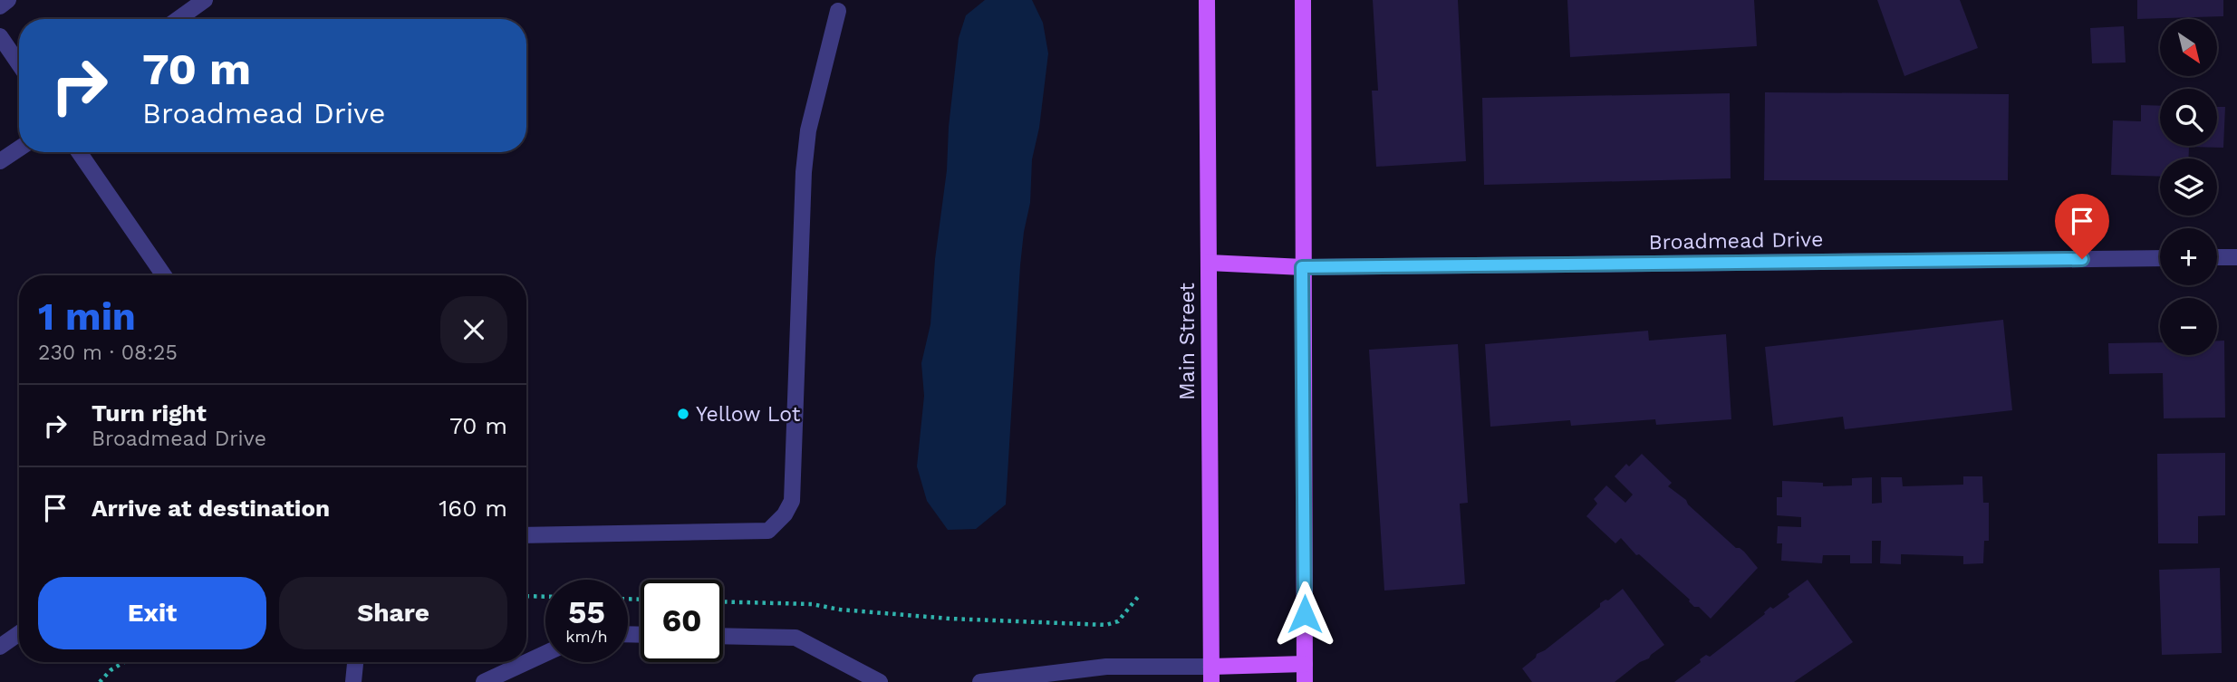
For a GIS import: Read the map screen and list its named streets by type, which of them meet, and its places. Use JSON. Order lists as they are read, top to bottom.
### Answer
{
  "streets": {
    "main road": ["Main Street"],
    "street": ["Broadmead Drive"]
  },
  "places": ["Yellow Lot"],
  "north": "bottom right",
  "page": {
    "map_buttons": ["+", "−"],
    "turn": ["70 m", "Broadmead Drive"],
    "heading": ["1 min", "230 m · 08:25"],
    "list": [
      {
        "name": "Turn right",
        "note": "Broadmead Drive",
        "value": "70 m"
      },
      {
        "name": "Arrive at destination",
        "value": "160 m"
      }
    ],
    "buttons": ["Exit", "Share"],
    "speed": "55 km/h",
    "limit": "60"
  }
}
